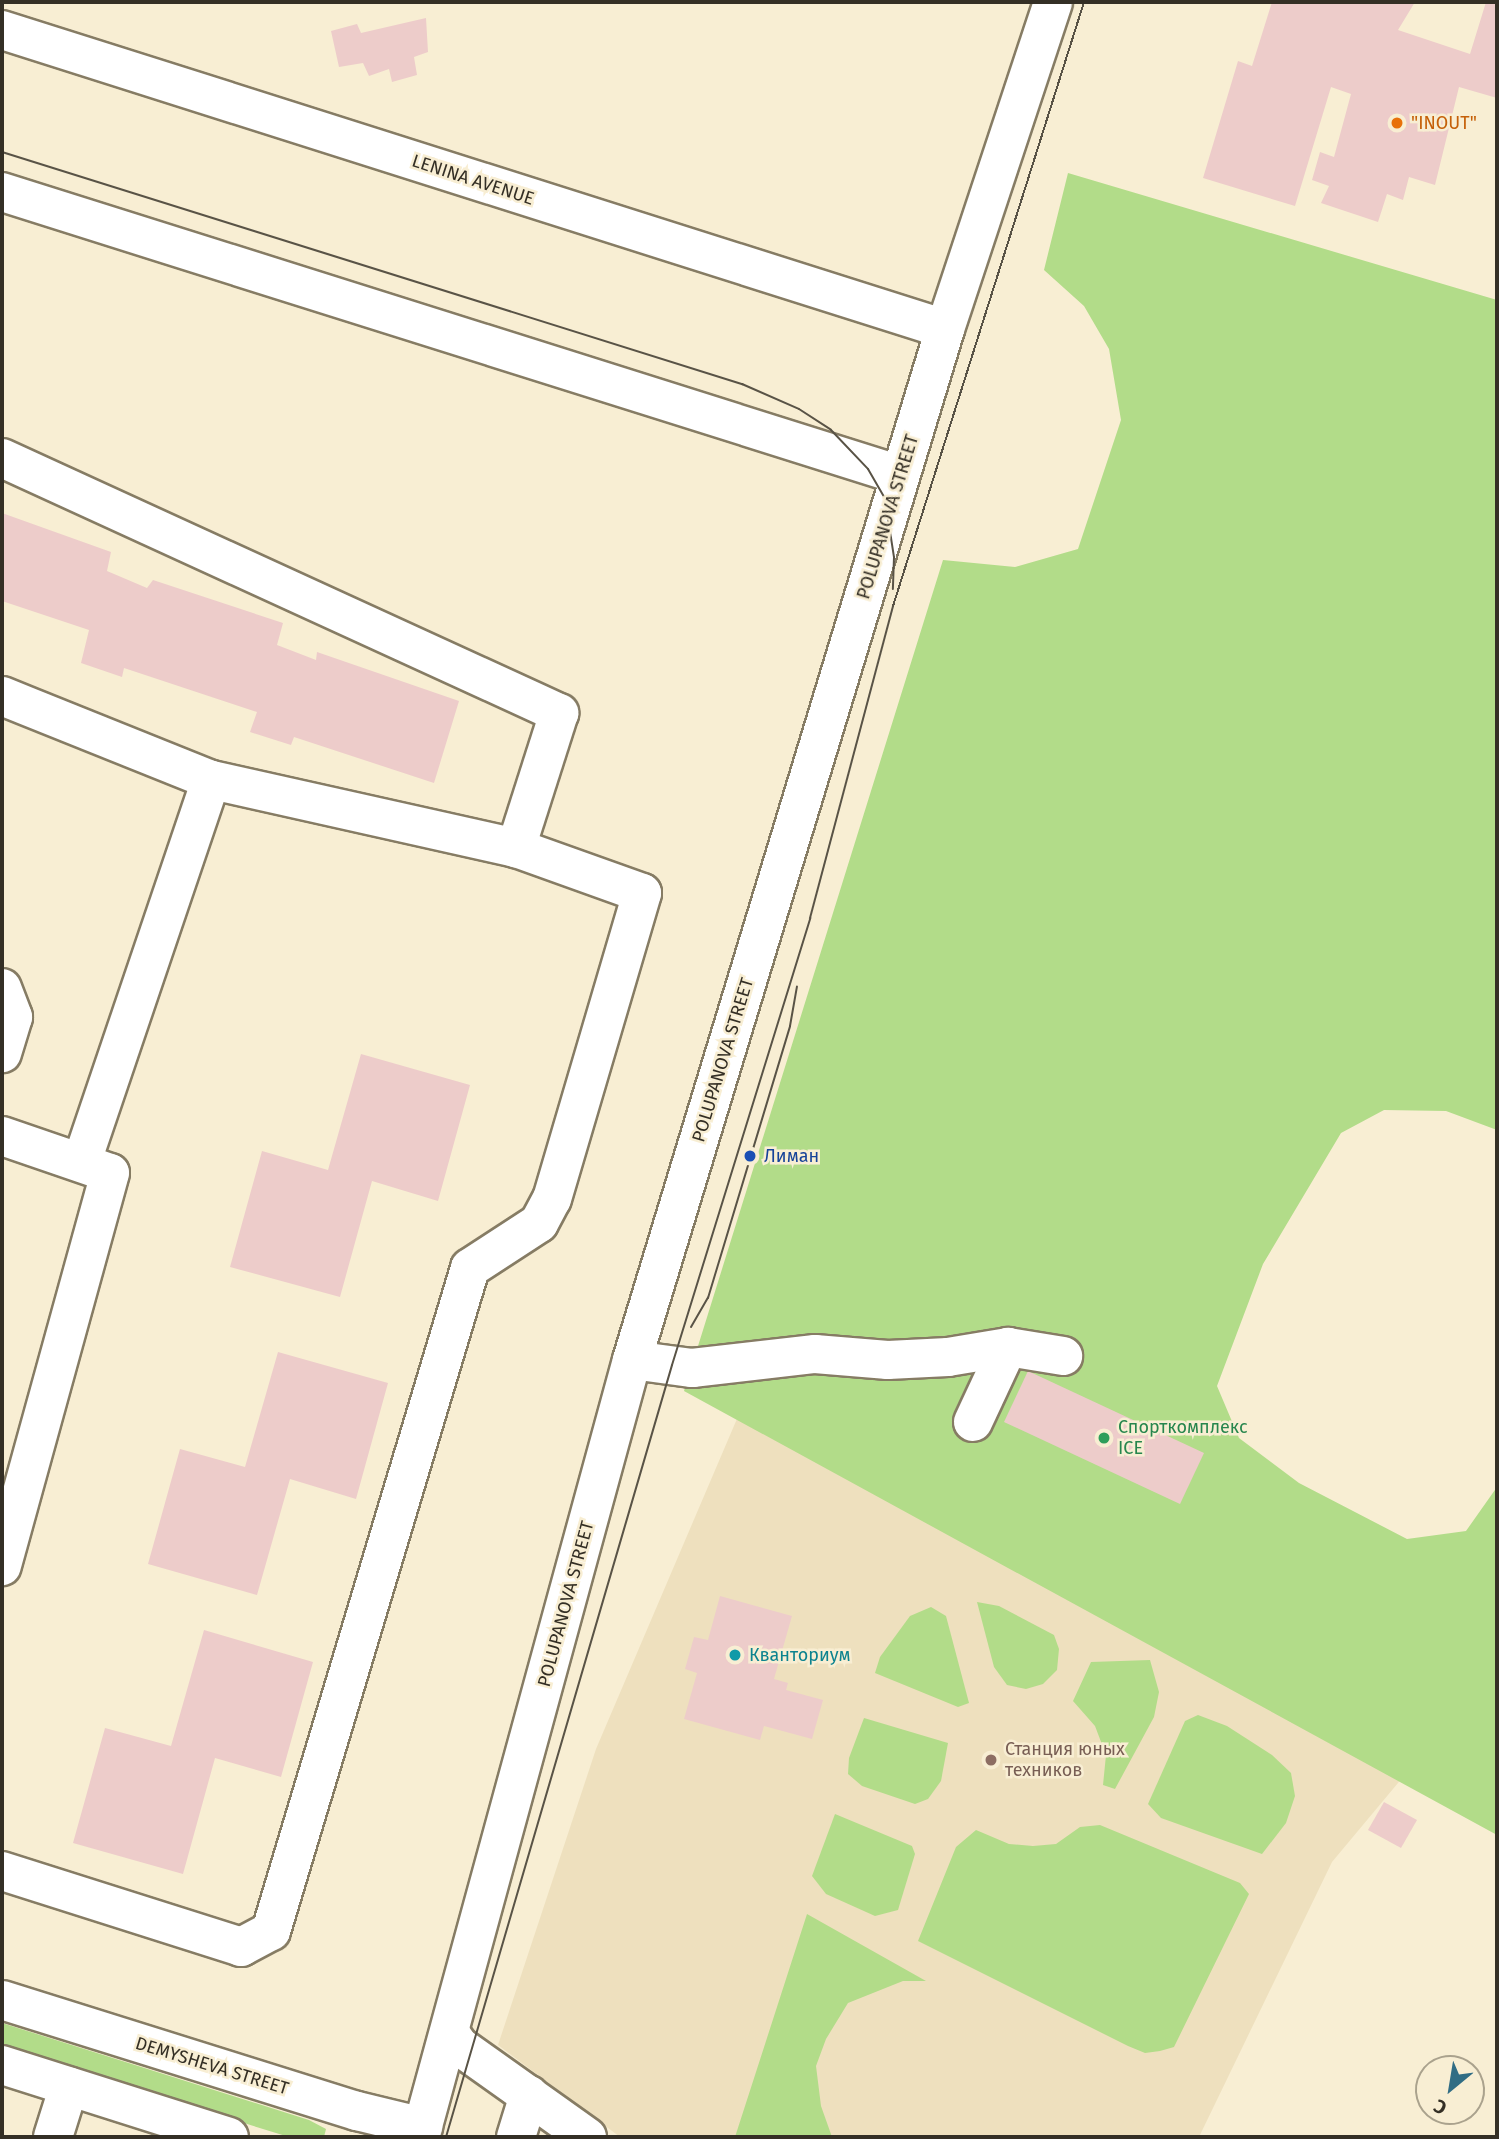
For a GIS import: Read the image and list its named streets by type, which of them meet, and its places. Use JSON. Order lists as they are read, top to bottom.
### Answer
{
  "streets": {
    "street": ["LENINA AVENUE", "POLUPANOVA STREET", "DEMYSHEVA STREET"]
  },
  "crossings": [
    ["LENINA AVENUE", "POLUPANOVA STREET"],
    ["POLUPANOVA STREET", "DEMYSHEVA STREET"]
  ],
  "places": [
    "\"INOUT\"",
    "Лиман",
    "Спорткомплекс ICE",
    "Кванториум",
    "Станция юных техников"
  ],
  "north": "bottom left"
}
